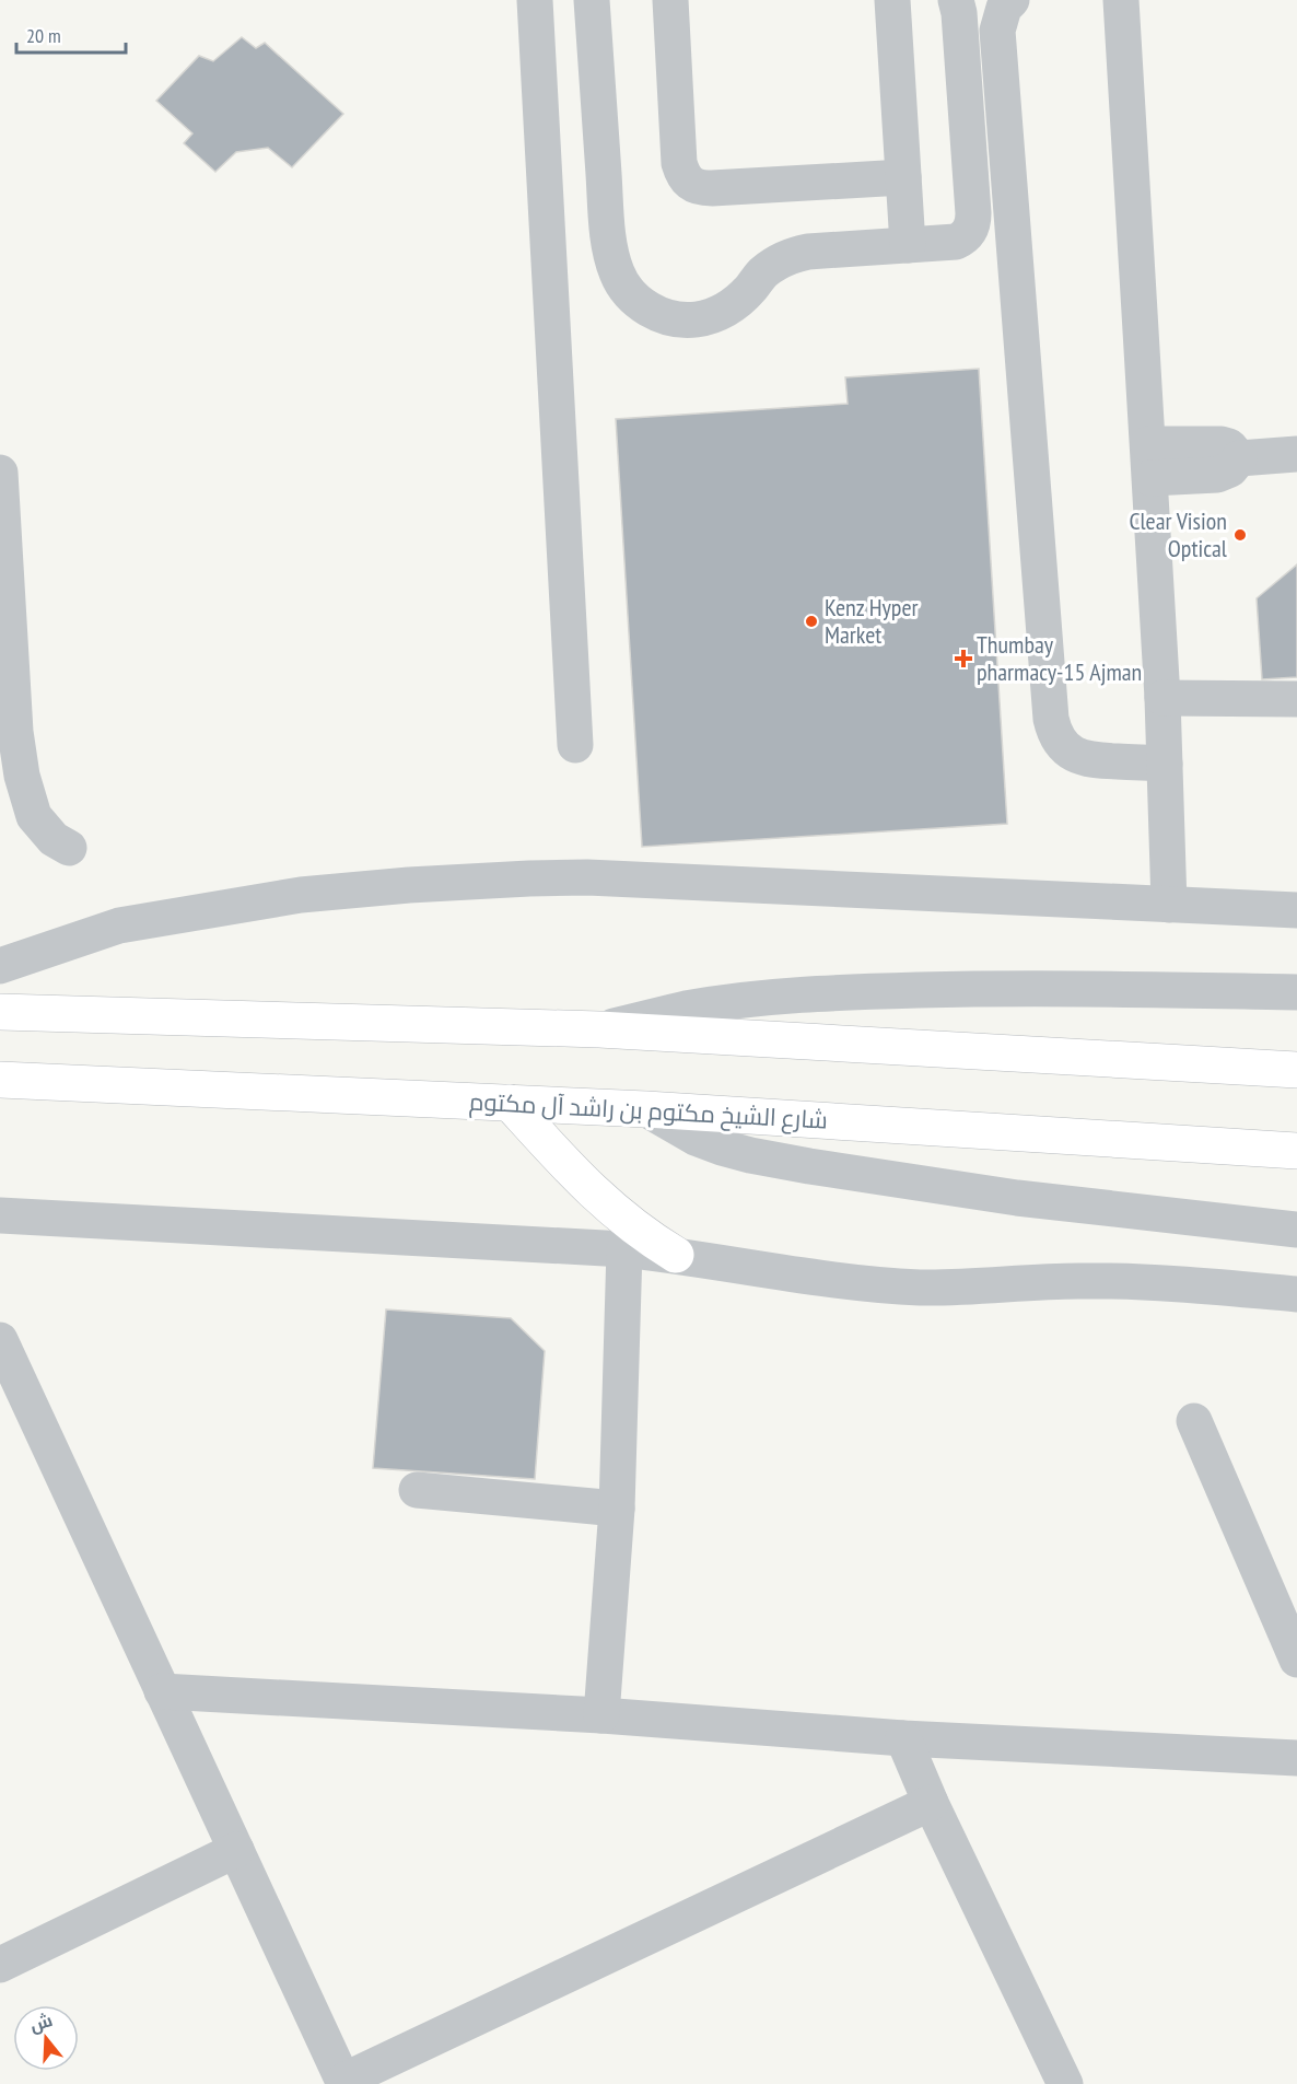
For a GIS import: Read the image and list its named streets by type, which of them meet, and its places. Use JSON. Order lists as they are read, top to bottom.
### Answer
{
  "streets": {
    "main road": ["شارع الشيخ مكتوم بن راشد آل مكتوم"]
  },
  "places": {
    "other": ["Clear Vision Optical", "Kenz Hyper Market"],
    "health": ["Thumbay pharmacy-15 Ajman"]
  },
  "scale_bar": "20 m",
  "north": "top"
}
